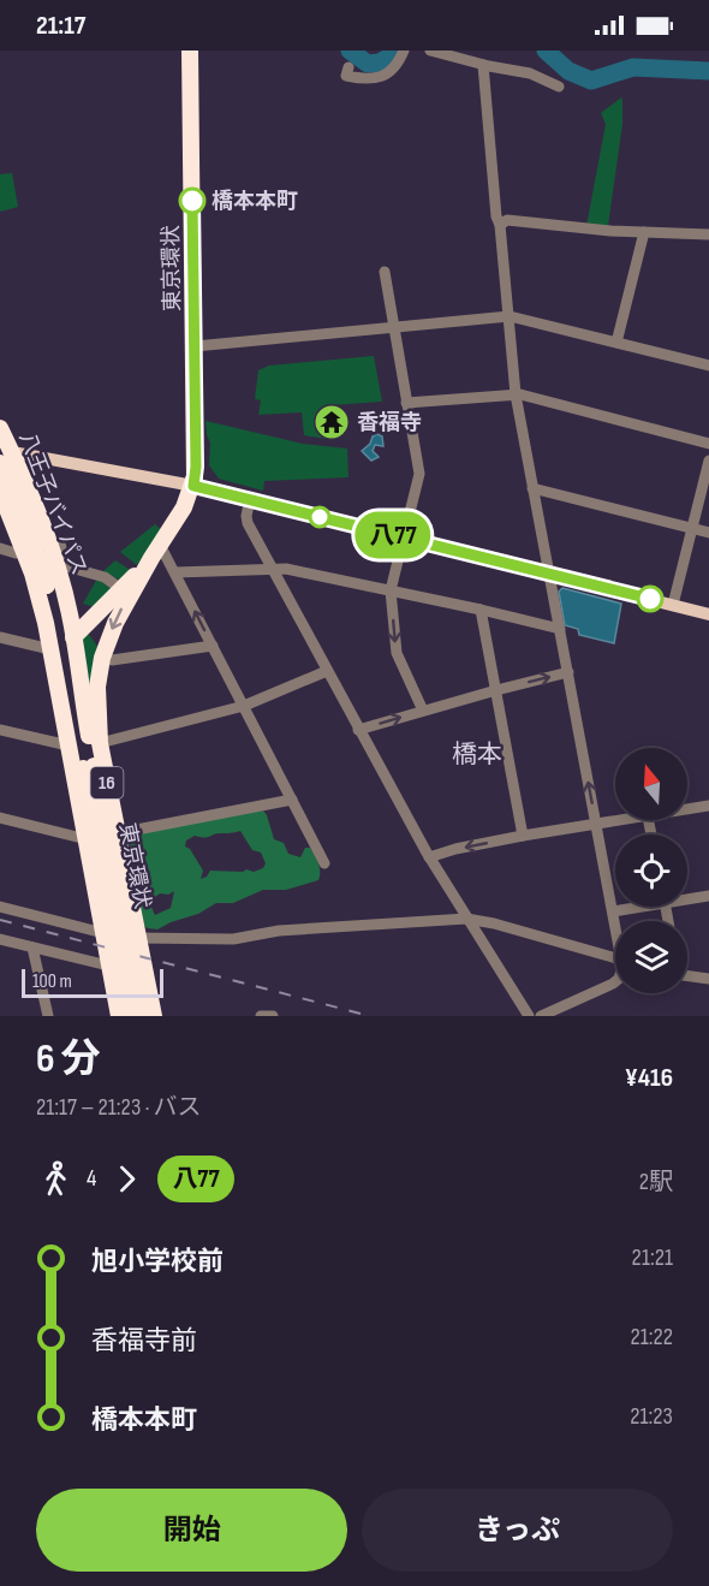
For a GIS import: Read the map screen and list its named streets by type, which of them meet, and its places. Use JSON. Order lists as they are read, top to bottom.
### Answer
{
  "streets": {
    "highway": ["東京環状", "八王子バイパス", "16"]
  },
  "crossings": [
    ["東京環状", "八王子バイパス"],
    ["東京環状", "16"],
    ["八王子バイパス", "16"]
  ],
  "districts": ["橋本"],
  "places": {
    "other": ["橋本本町"],
    "temple": ["香福寺"]
  },
  "lines": ["bus line 八77"],
  "scale_bar": "100 m",
  "north": "top",
  "page": {
    "status": "21:17",
    "on_map": "八77",
    "scale": "100 m",
    "heading": ["6 分", "21:17 – 21:23 · バス", "¥416"],
    "legs": ["4", "八77", "2駅"],
    "list": [
      {
        "name": "旭小学校前",
        "value": "21:21"
      },
      {
        "name": "香福寺前",
        "value": "21:22"
      },
      {
        "name": "橋本本町",
        "value": "21:23"
      }
    ],
    "buttons": ["開始", "きっぷ"]
  }
}
